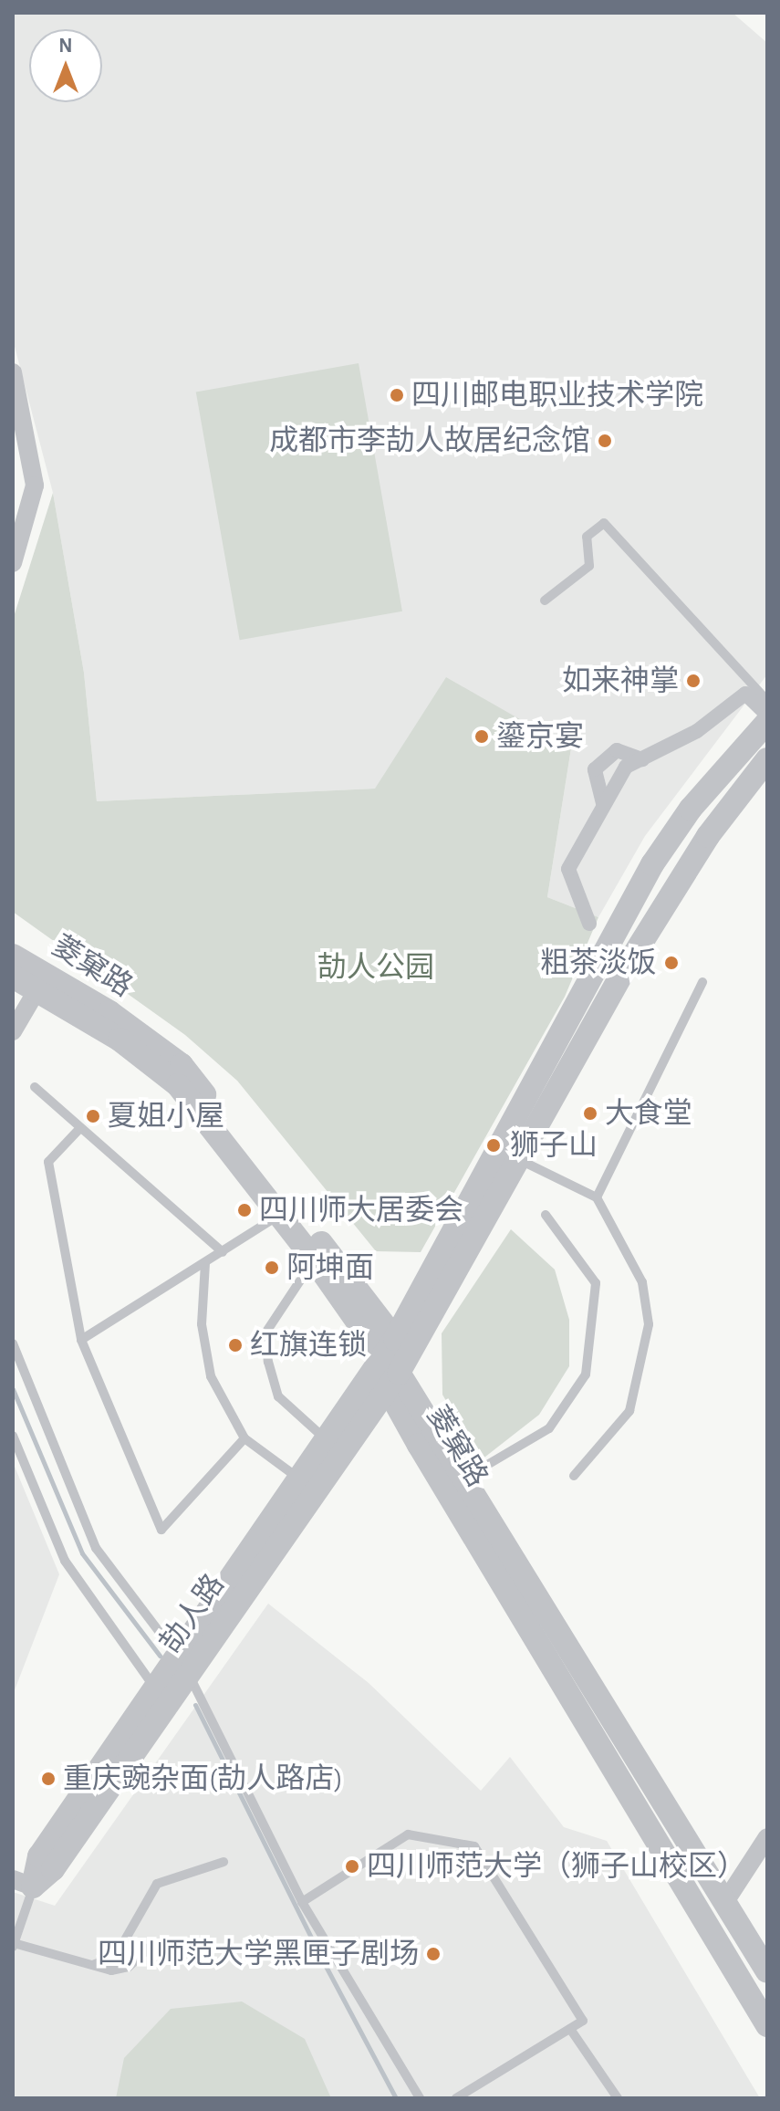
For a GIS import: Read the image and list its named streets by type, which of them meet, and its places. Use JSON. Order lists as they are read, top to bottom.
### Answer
{
  "streets": {
    "street": ["菱窠路", "劼人路"]
  },
  "crossings": [
    ["菱窠路", "劼人路"]
  ],
  "parks": ["劼人公园"],
  "places": [
    "四川邮电职业技术学院",
    "成都市李劼人故居纪念馆",
    "如来神掌",
    "鎏京宴",
    "粗茶淡饭",
    "大食堂",
    "夏姐小屋",
    "狮子山",
    "四川师大居委会",
    "阿坤面",
    "红旗连锁",
    "重庆豌杂面(劼人路店)",
    "四川师范大学（狮子山校区）",
    "四川师范大学黑匣子剧场"
  ],
  "north": "top"
}
